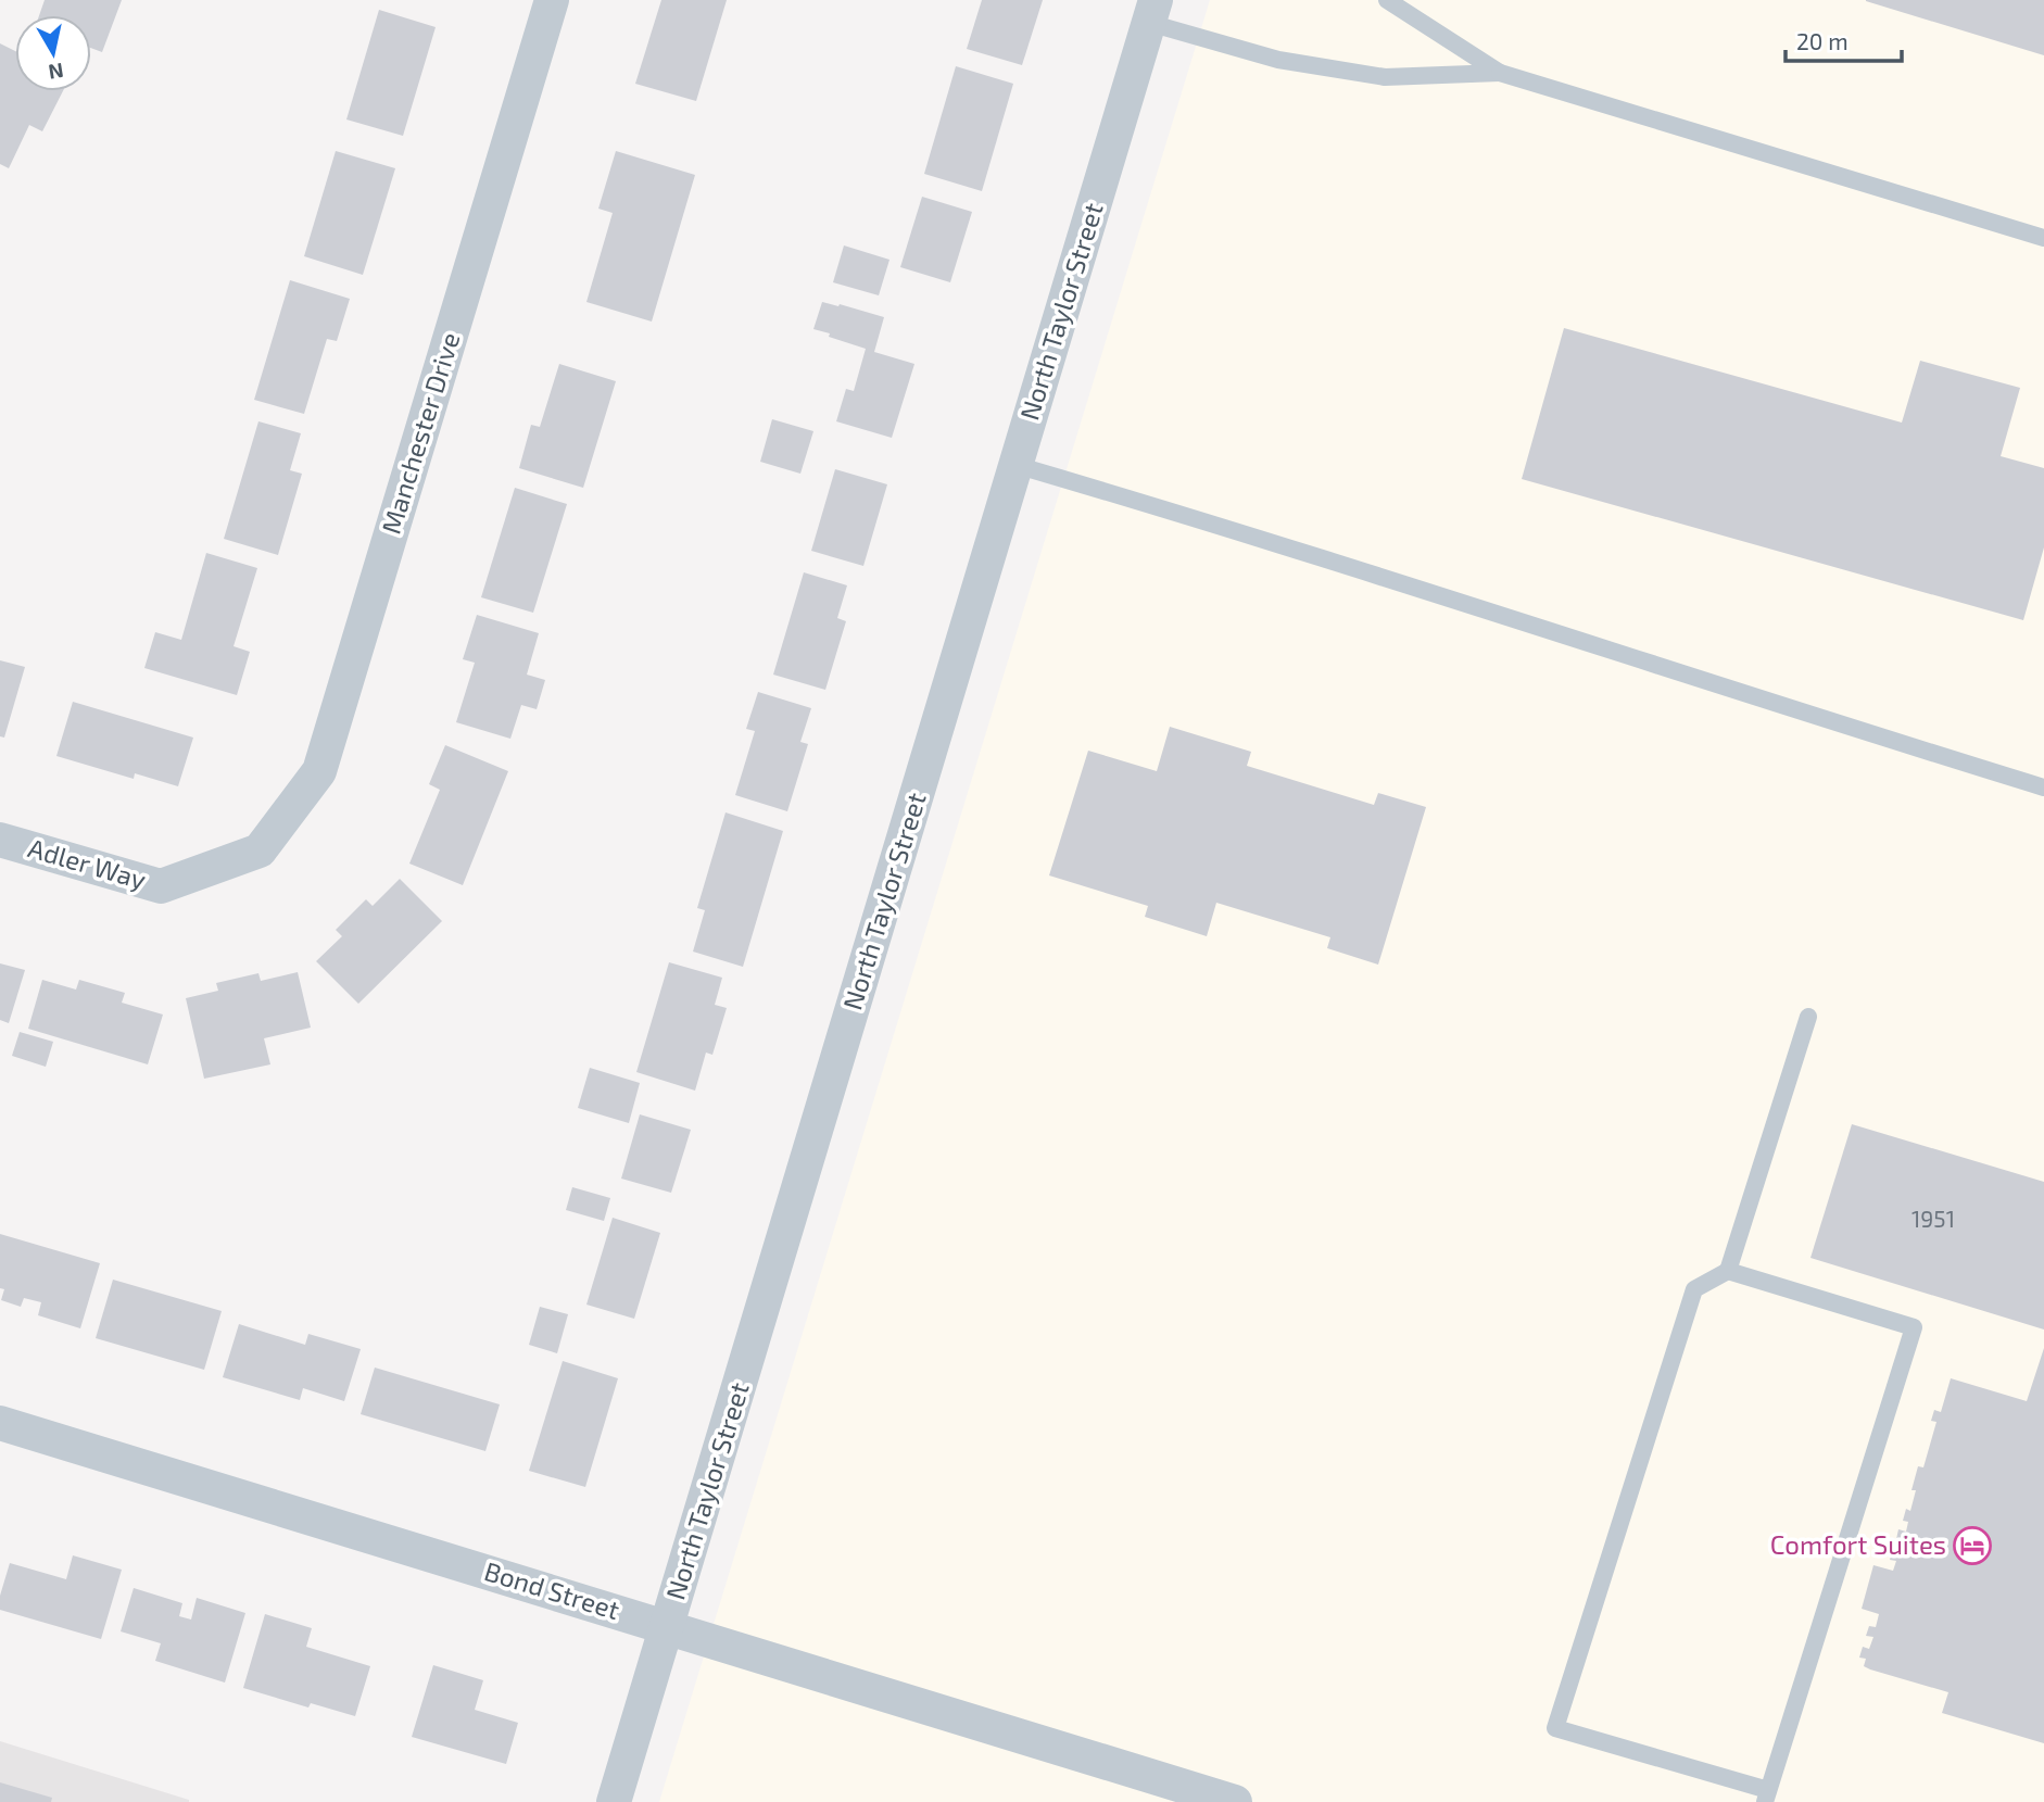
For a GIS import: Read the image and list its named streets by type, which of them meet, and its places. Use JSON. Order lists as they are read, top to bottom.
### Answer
{
  "streets": {
    "street": [
      "North Taylor Street",
      "Manchester Drive",
      "Adler Way",
      "Bond Street"
    ]
  },
  "crossings": [
    ["North Taylor Street", "Bond Street"],
    ["Manchester Drive", "Adler Way"]
  ],
  "places": {
    "hotel": ["Comfort Suites"]
  },
  "house_numbers": ["1951"],
  "scale_bar": "20 m",
  "north": "bottom"
}
